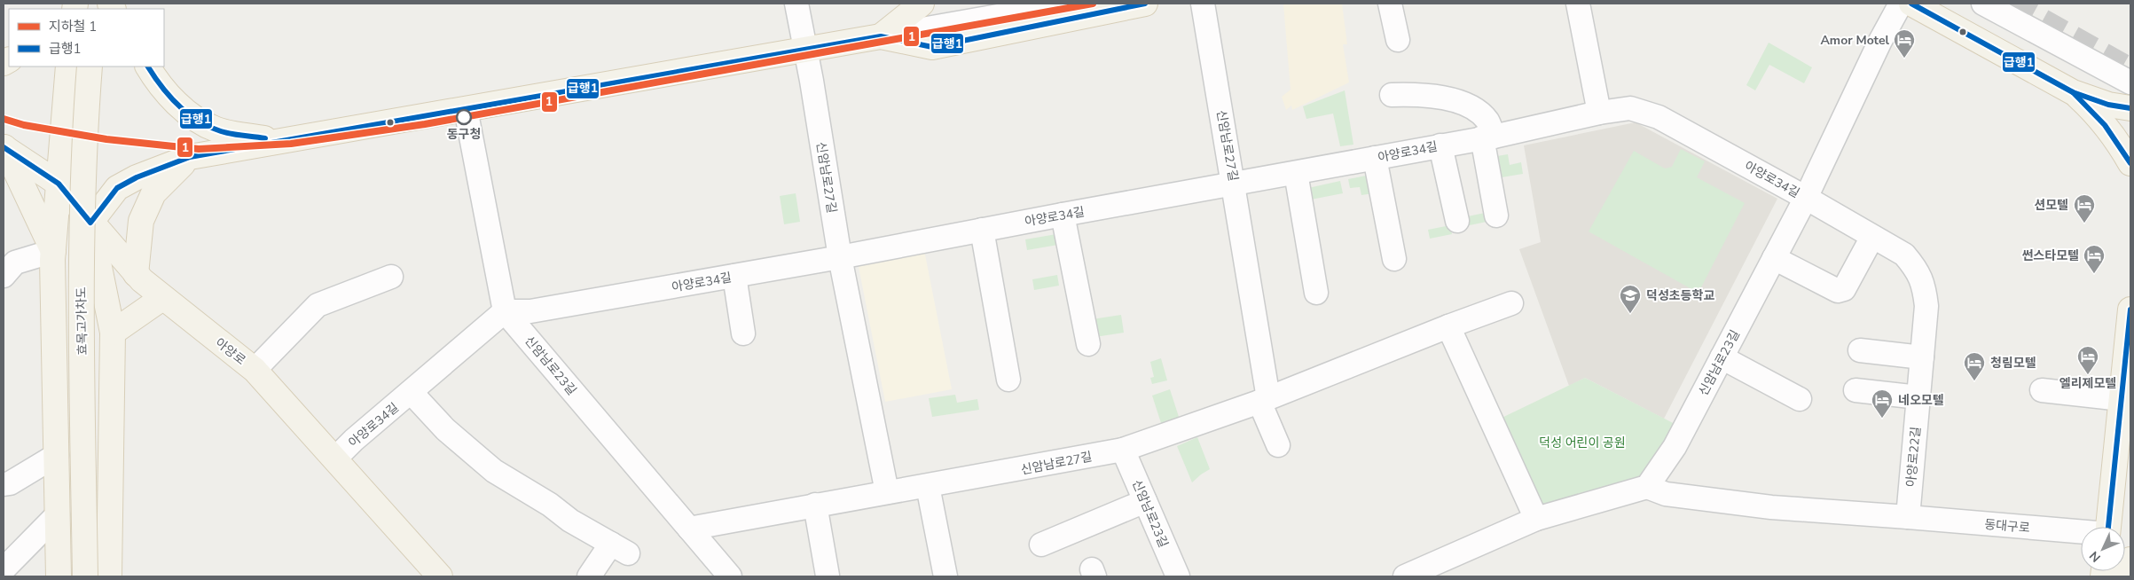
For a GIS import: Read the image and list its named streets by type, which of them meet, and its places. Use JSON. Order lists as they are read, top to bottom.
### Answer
{
  "streets": {
    "main road": ["효목고가차도", "아양로"],
    "street": [
      "신암남로27길",
      "아양로34길",
      "신암남로23길",
      "아양로22길",
      "동대구로"
    ]
  },
  "crossings": [
    ["신암남로27길", "아양로34길"],
    ["신암남로27길", "신암남로23길"],
    ["아양로34길", "아양로"],
    ["아양로34길", "신암남로23길"],
    ["아양로34길", "아양로22길"],
    ["신암남로23길", "아양로22길"],
    ["아양로22길", "동대구로"]
  ],
  "parks": ["덕성 어린이 공원"],
  "places": {
    "hotel": [
      "Amor Motel",
      "션모텔",
      "썬스타모텔",
      "엘리제모텔",
      "청림모텔",
      "네오모텔"
    ],
    "other": ["동구청"],
    "school or university": ["덕성초등학교"]
  },
  "lines": ["metro line 1", "transit line 급행1"],
  "legend": ["지하철 1", "급행1"],
  "north": "bottom left"
}
